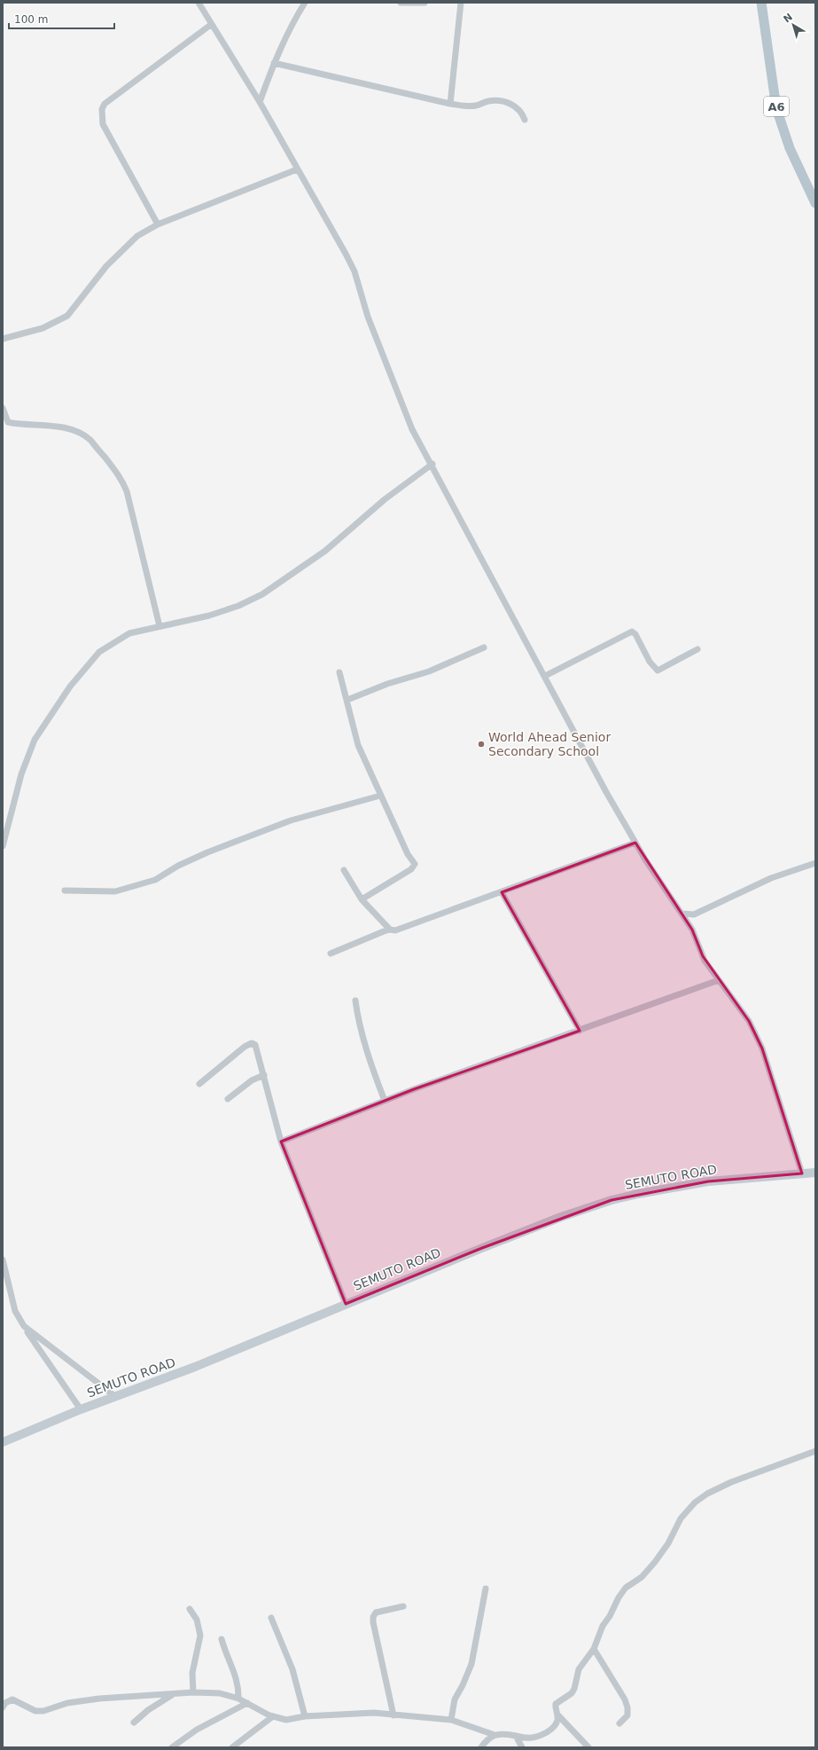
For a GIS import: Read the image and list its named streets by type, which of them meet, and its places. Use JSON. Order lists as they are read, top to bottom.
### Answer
{
  "streets": {
    "main road": ["A6", "SEMUTO ROAD"]
  },
  "places": ["World Ahead Senior Secondary School"],
  "scale_bar": "100 m",
  "north": "top left"
}
